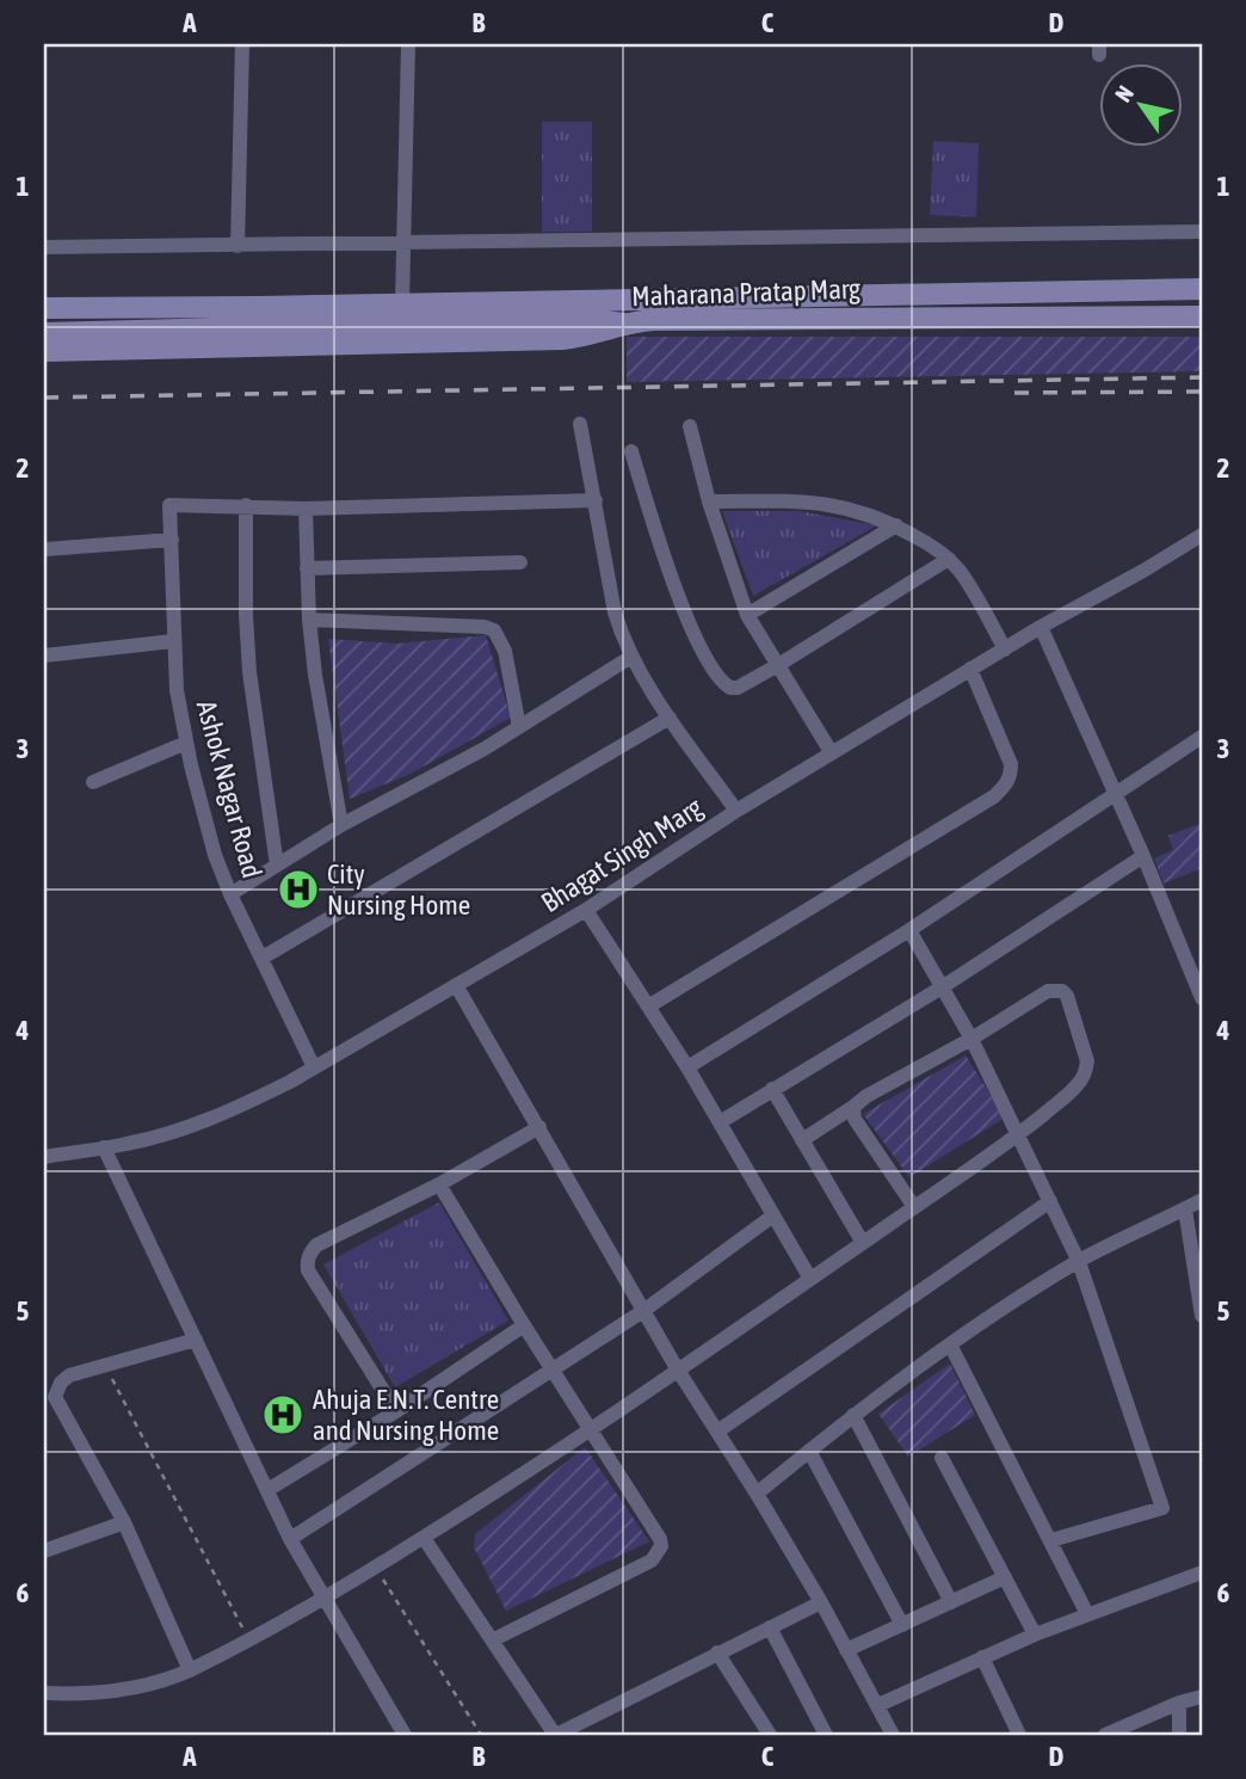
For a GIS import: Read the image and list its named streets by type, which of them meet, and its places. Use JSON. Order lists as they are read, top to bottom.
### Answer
{
  "streets": {
    "main road": ["Maharana Pratap Marg"],
    "street": ["Ashok Nagar Road", "Bhagat Singh Marg"]
  },
  "crossings": [
    ["Ashok Nagar Road", "Bhagat Singh Marg"]
  ],
  "places": {
    "hospital": ["City Nursing Home", "Ahuja E.N.T. Centre and Nursing Home"]
  },
  "north": "top left",
  "grid": {
    "columns": [
      "A",
      "B",
      "C",
      "D"
    ],
    "rows": [
      "1",
      "2",
      "3",
      "4",
      "5",
      "6"
    ]
  }
}
